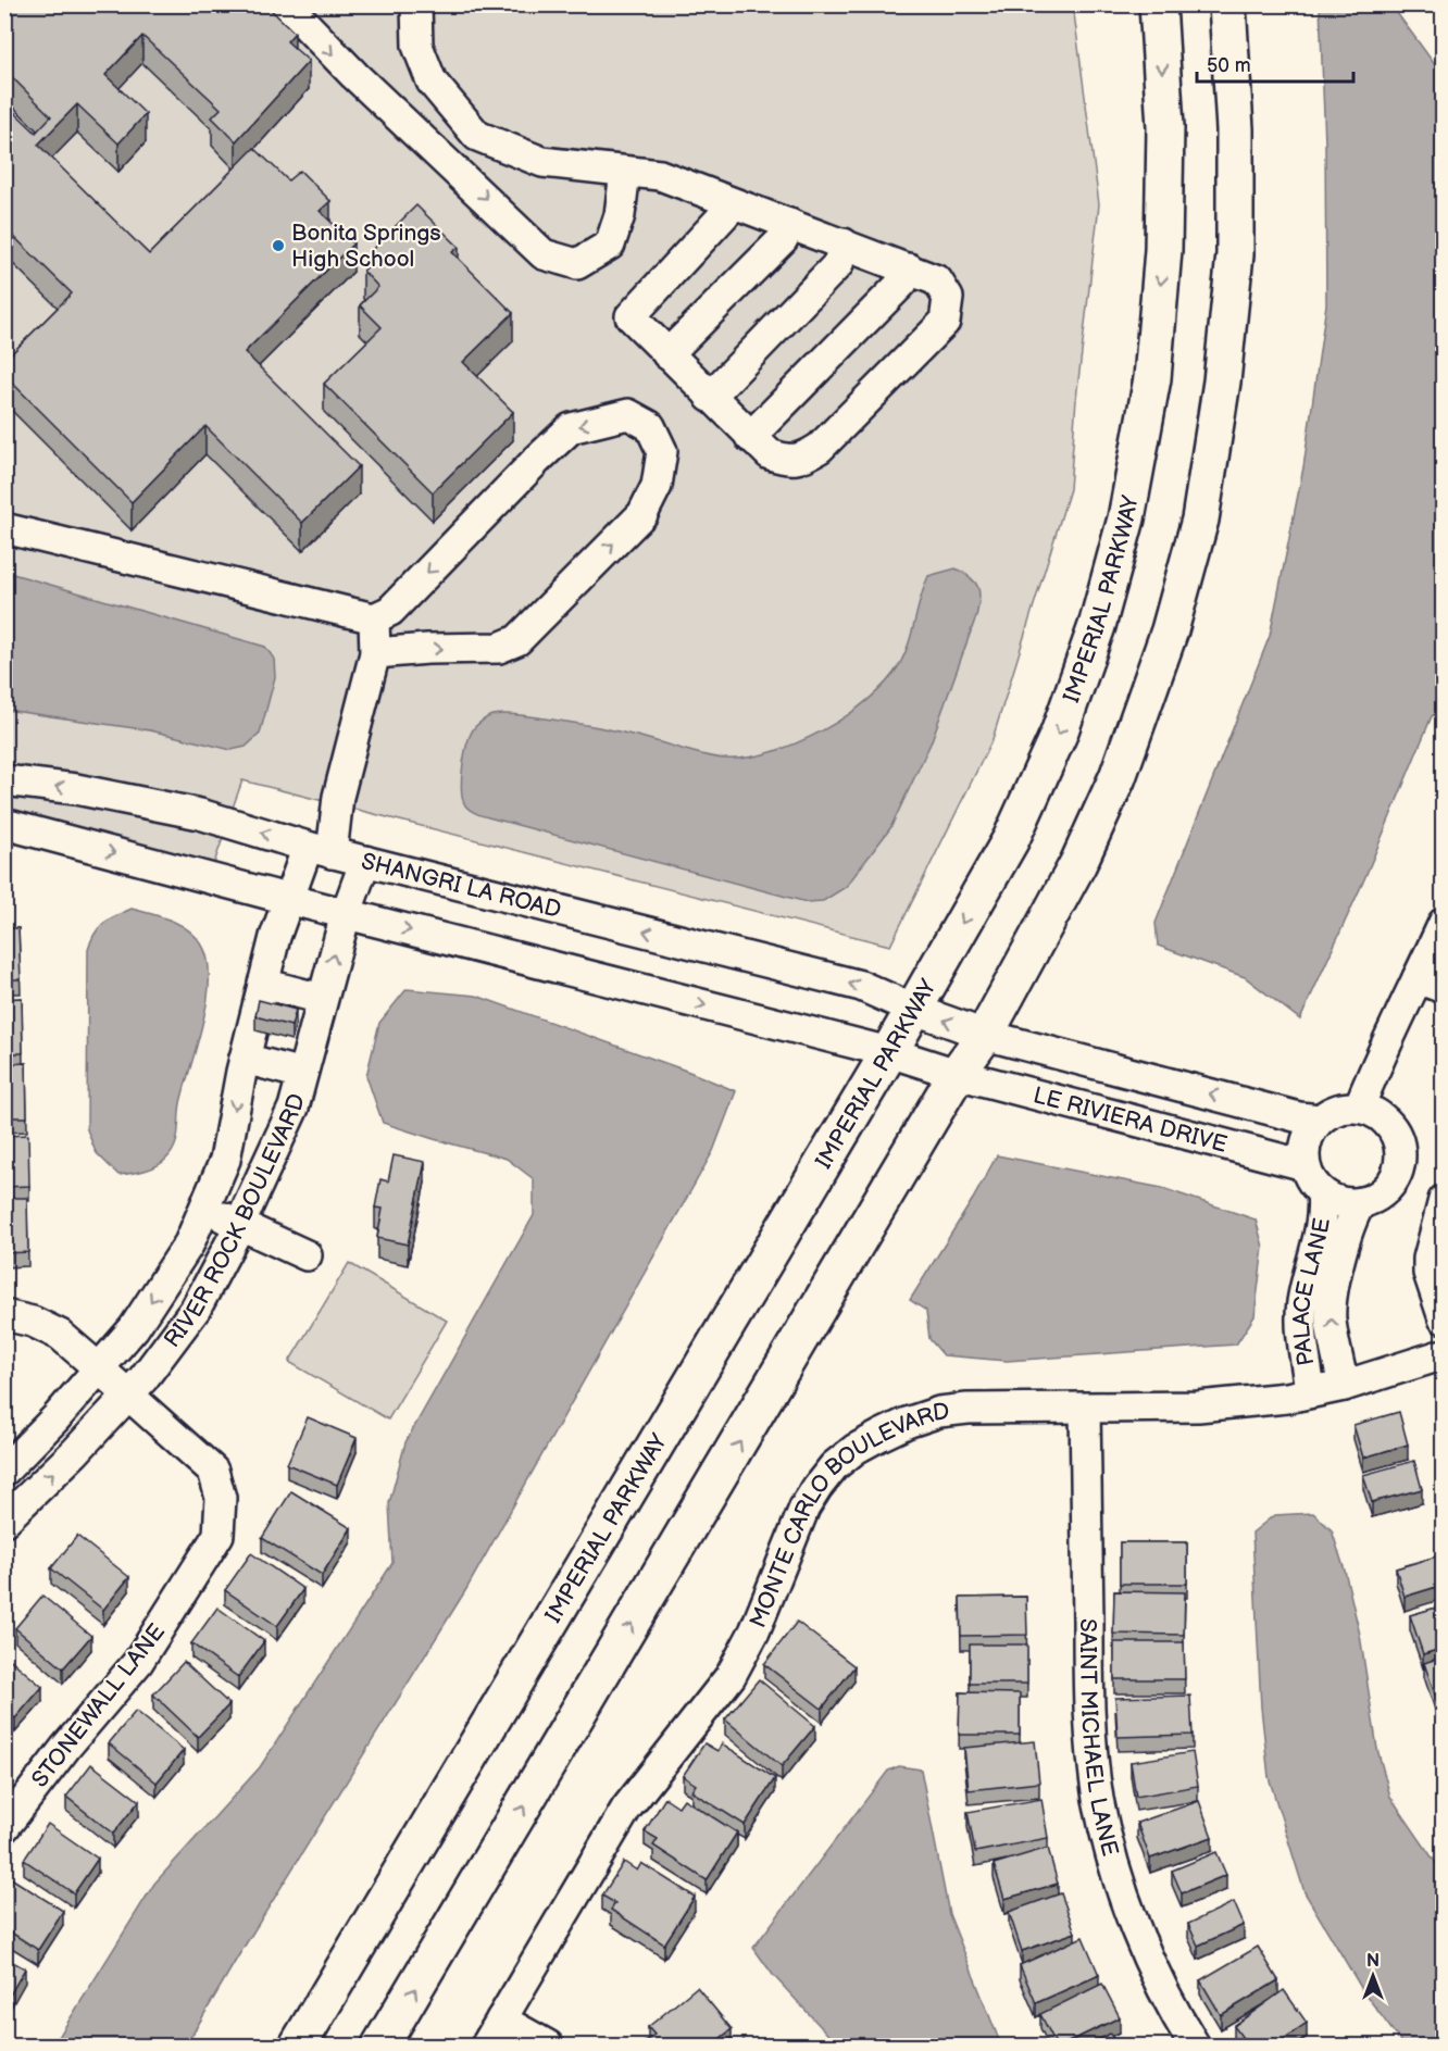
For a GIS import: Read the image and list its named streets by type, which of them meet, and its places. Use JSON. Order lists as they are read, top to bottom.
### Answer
{
  "streets": {
    "main road": ["IMPERIAL PARKWAY"],
    "street": [
      "SHANGRI LA ROAD",
      "LE RIVIERA DRIVE",
      "RIVER ROCK BOULEVARD",
      "PALACE LANE",
      "MONTE CARLO BOULEVARD",
      "STONEWALL LANE",
      "SAINT MICHAEL LANE"
    ]
  },
  "crossings": [
    ["IMPERIAL PARKWAY", "SHANGRI LA ROAD"],
    ["IMPERIAL PARKWAY", "LE RIVIERA DRIVE"],
    ["SHANGRI LA ROAD", "LE RIVIERA DRIVE"],
    ["SHANGRI LA ROAD", "RIVER ROCK BOULEVARD"],
    ["LE RIVIERA DRIVE", "PALACE LANE"],
    ["RIVER ROCK BOULEVARD", "STONEWALL LANE"],
    ["PALACE LANE", "MONTE CARLO BOULEVARD"],
    ["MONTE CARLO BOULEVARD", "SAINT MICHAEL LANE"]
  ],
  "places": ["Bonita Springs High School"],
  "scale_bar": "50 m",
  "north": "top"
}
